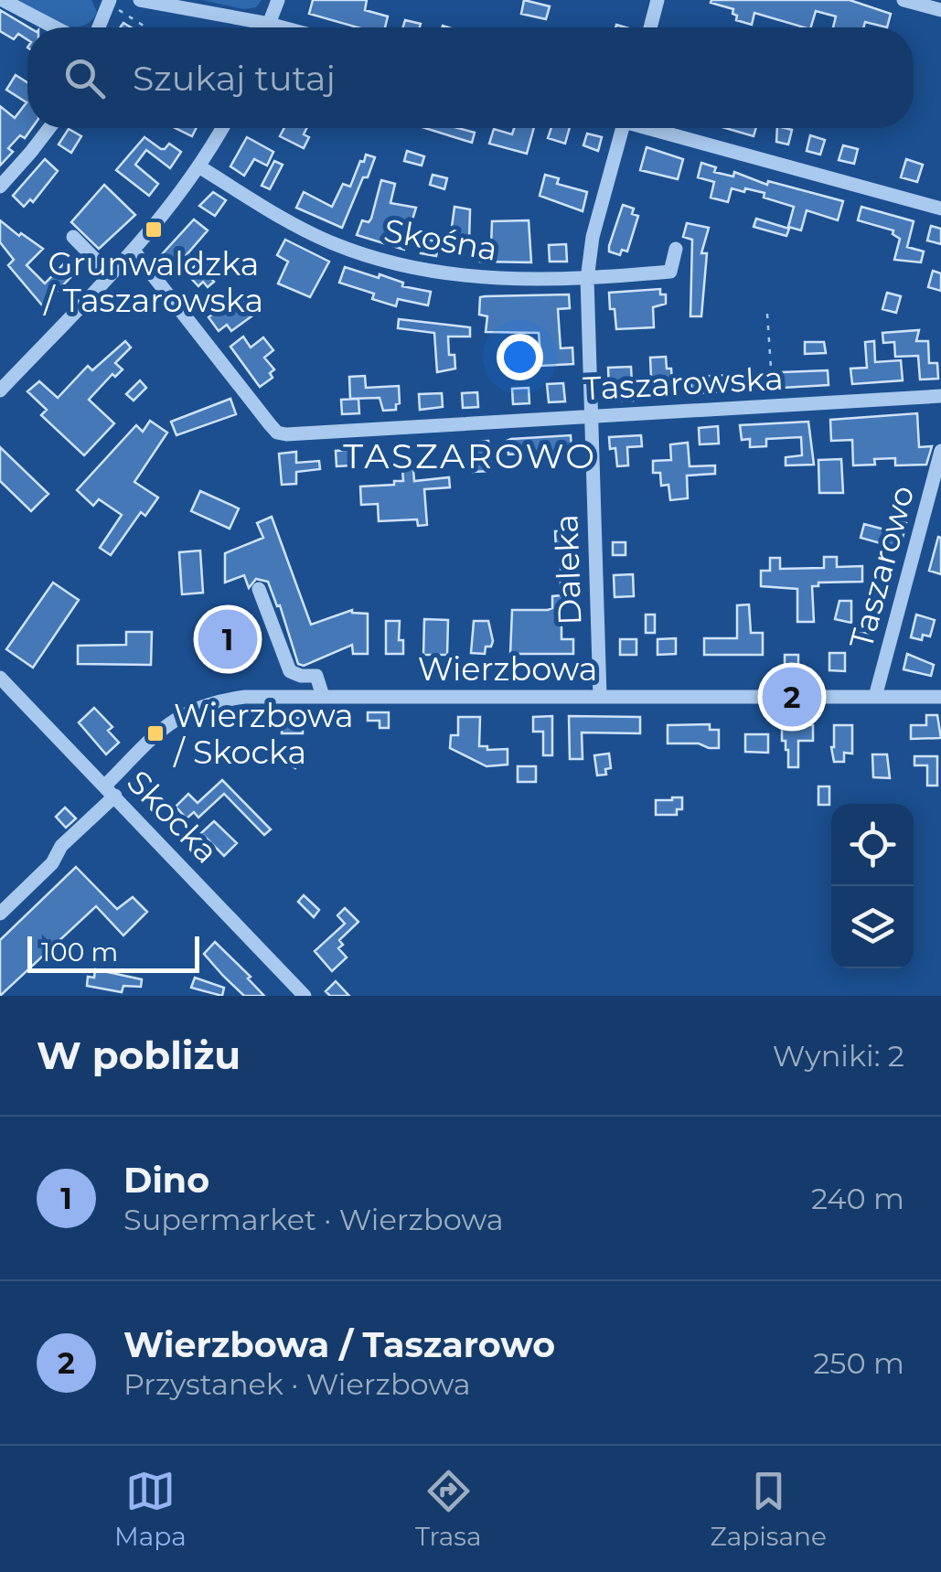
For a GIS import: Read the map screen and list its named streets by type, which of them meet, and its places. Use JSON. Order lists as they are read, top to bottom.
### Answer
{
  "streets": {
    "street": [
      "Skośna",
      "Taszarowska",
      "Taszarowo",
      "Daleka",
      "Wierzbowa",
      "Skocka"
    ]
  },
  "crossings": [
    ["Skośna", "Daleka"],
    ["Taszarowska", "Daleka"],
    ["Taszarowo", "Wierzbowa"],
    ["Daleka", "Wierzbowa"],
    ["Wierzbowa", "Skocka"]
  ],
  "districts": ["TASZAROWO"],
  "places": {
    "transit": ["Grunwaldzka / Taszarowska", "Wierzbowa / Skocka"]
  },
  "scale_bar": "100 m",
  "page": {
    "search": "Szukaj tutaj",
    "pins": ["1", "2"],
    "scale": "100 m",
    "heading": ["W pobliżu", "Wyniki: 2"],
    "list": [
      {
        "mark": "1",
        "name": "Dino",
        "note": "Supermarket · Wierzbowa",
        "value": "240 m"
      },
      {
        "mark": "2",
        "name": "Wierzbowa / Taszarowo",
        "note": "Przystanek · Wierzbowa",
        "value": "250 m"
      }
    ],
    "nav": ["Mapa", "Trasa", "Zapisane"]
  }
}
